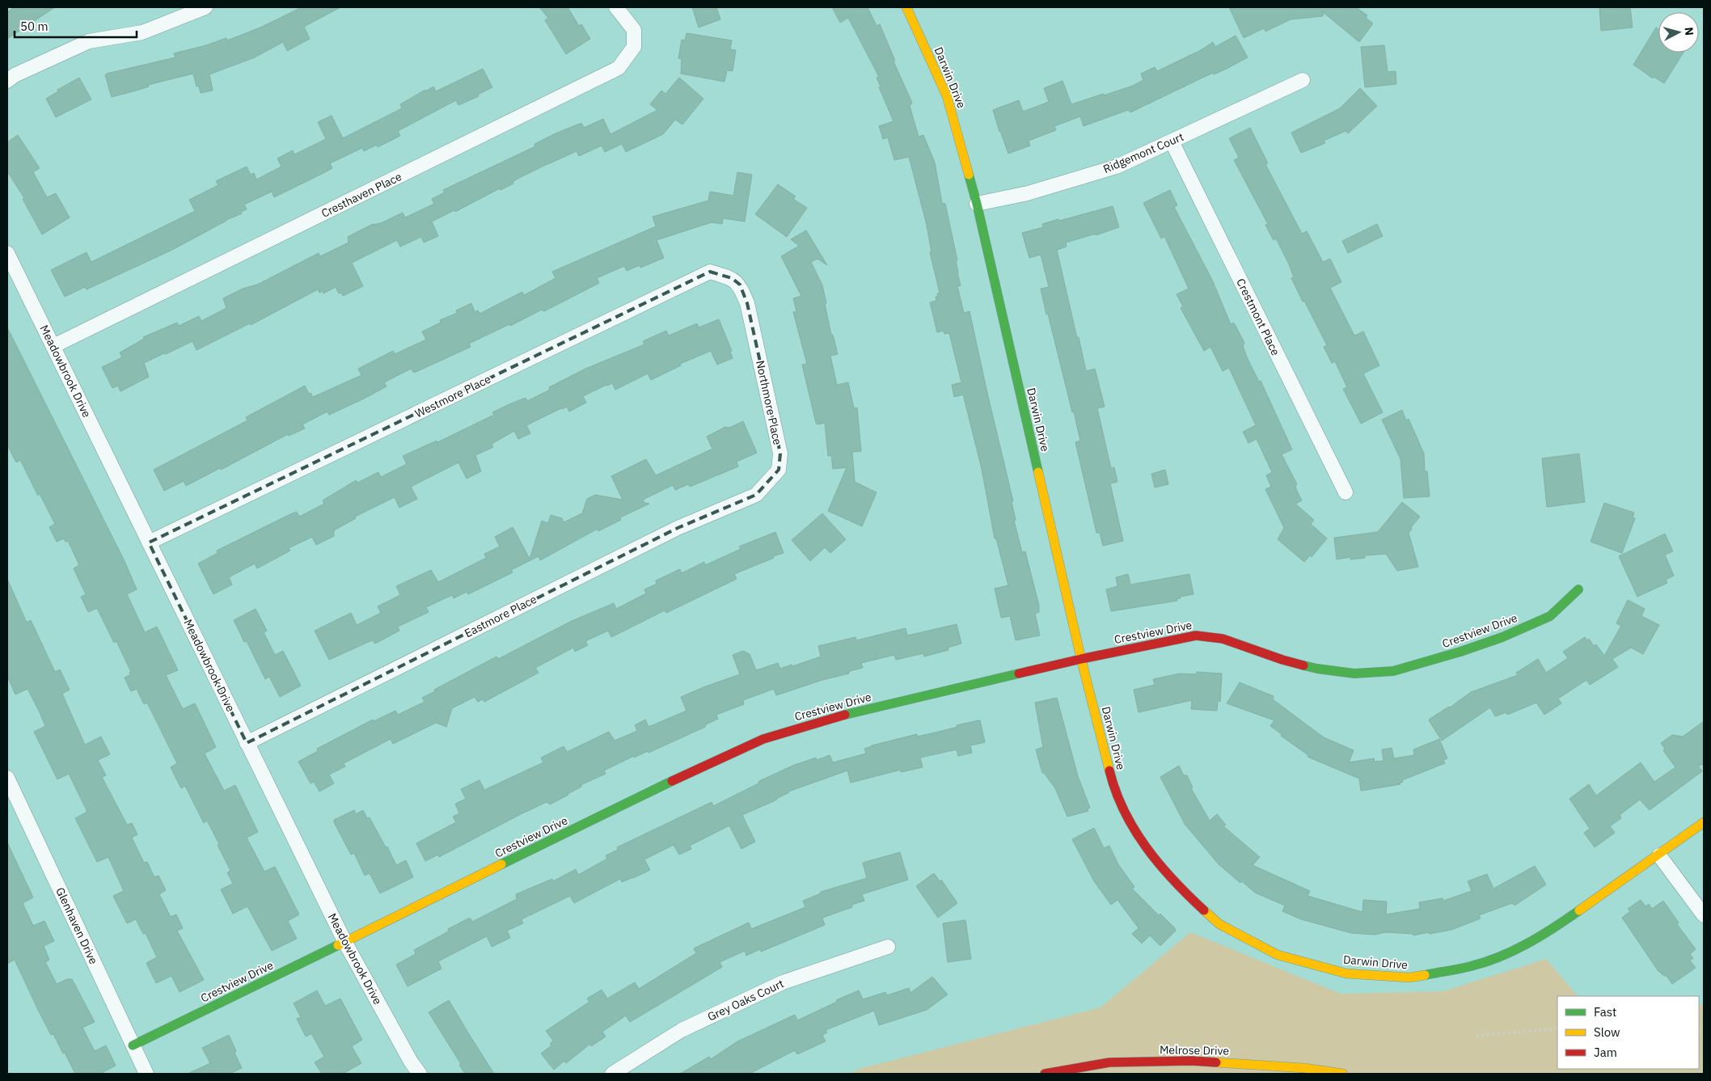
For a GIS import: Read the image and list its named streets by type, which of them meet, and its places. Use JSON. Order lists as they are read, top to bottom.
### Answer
{
  "streets": {
    "street": [
      "Darwin Drive",
      "Ridgemont Court",
      "Cresthaven Place",
      "Crestmont Place",
      "Meadowbrook Drive",
      "Westmore Place",
      "Northmore Place",
      "Eastmore Place",
      "Crestview Drive",
      "Glenhaven Drive",
      "Grey Oaks Court",
      "Melrose Drive"
    ]
  },
  "crossings": [
    ["Darwin Drive", "Ridgemont Court"],
    ["Darwin Drive", "Crestview Drive"],
    ["Ridgemont Court", "Crestmont Place"],
    ["Cresthaven Place", "Meadowbrook Drive"],
    ["Meadowbrook Drive", "Westmore Place"],
    ["Meadowbrook Drive", "Eastmore Place"],
    ["Meadowbrook Drive", "Crestview Drive"],
    ["Westmore Place", "Northmore Place"],
    ["Northmore Place", "Eastmore Place"],
    ["Crestview Drive", "Glenhaven Drive"]
  ],
  "legend": ["Fast", "Slow", "Jam"],
  "scale_bar": "50 m",
  "north": "right"
}
